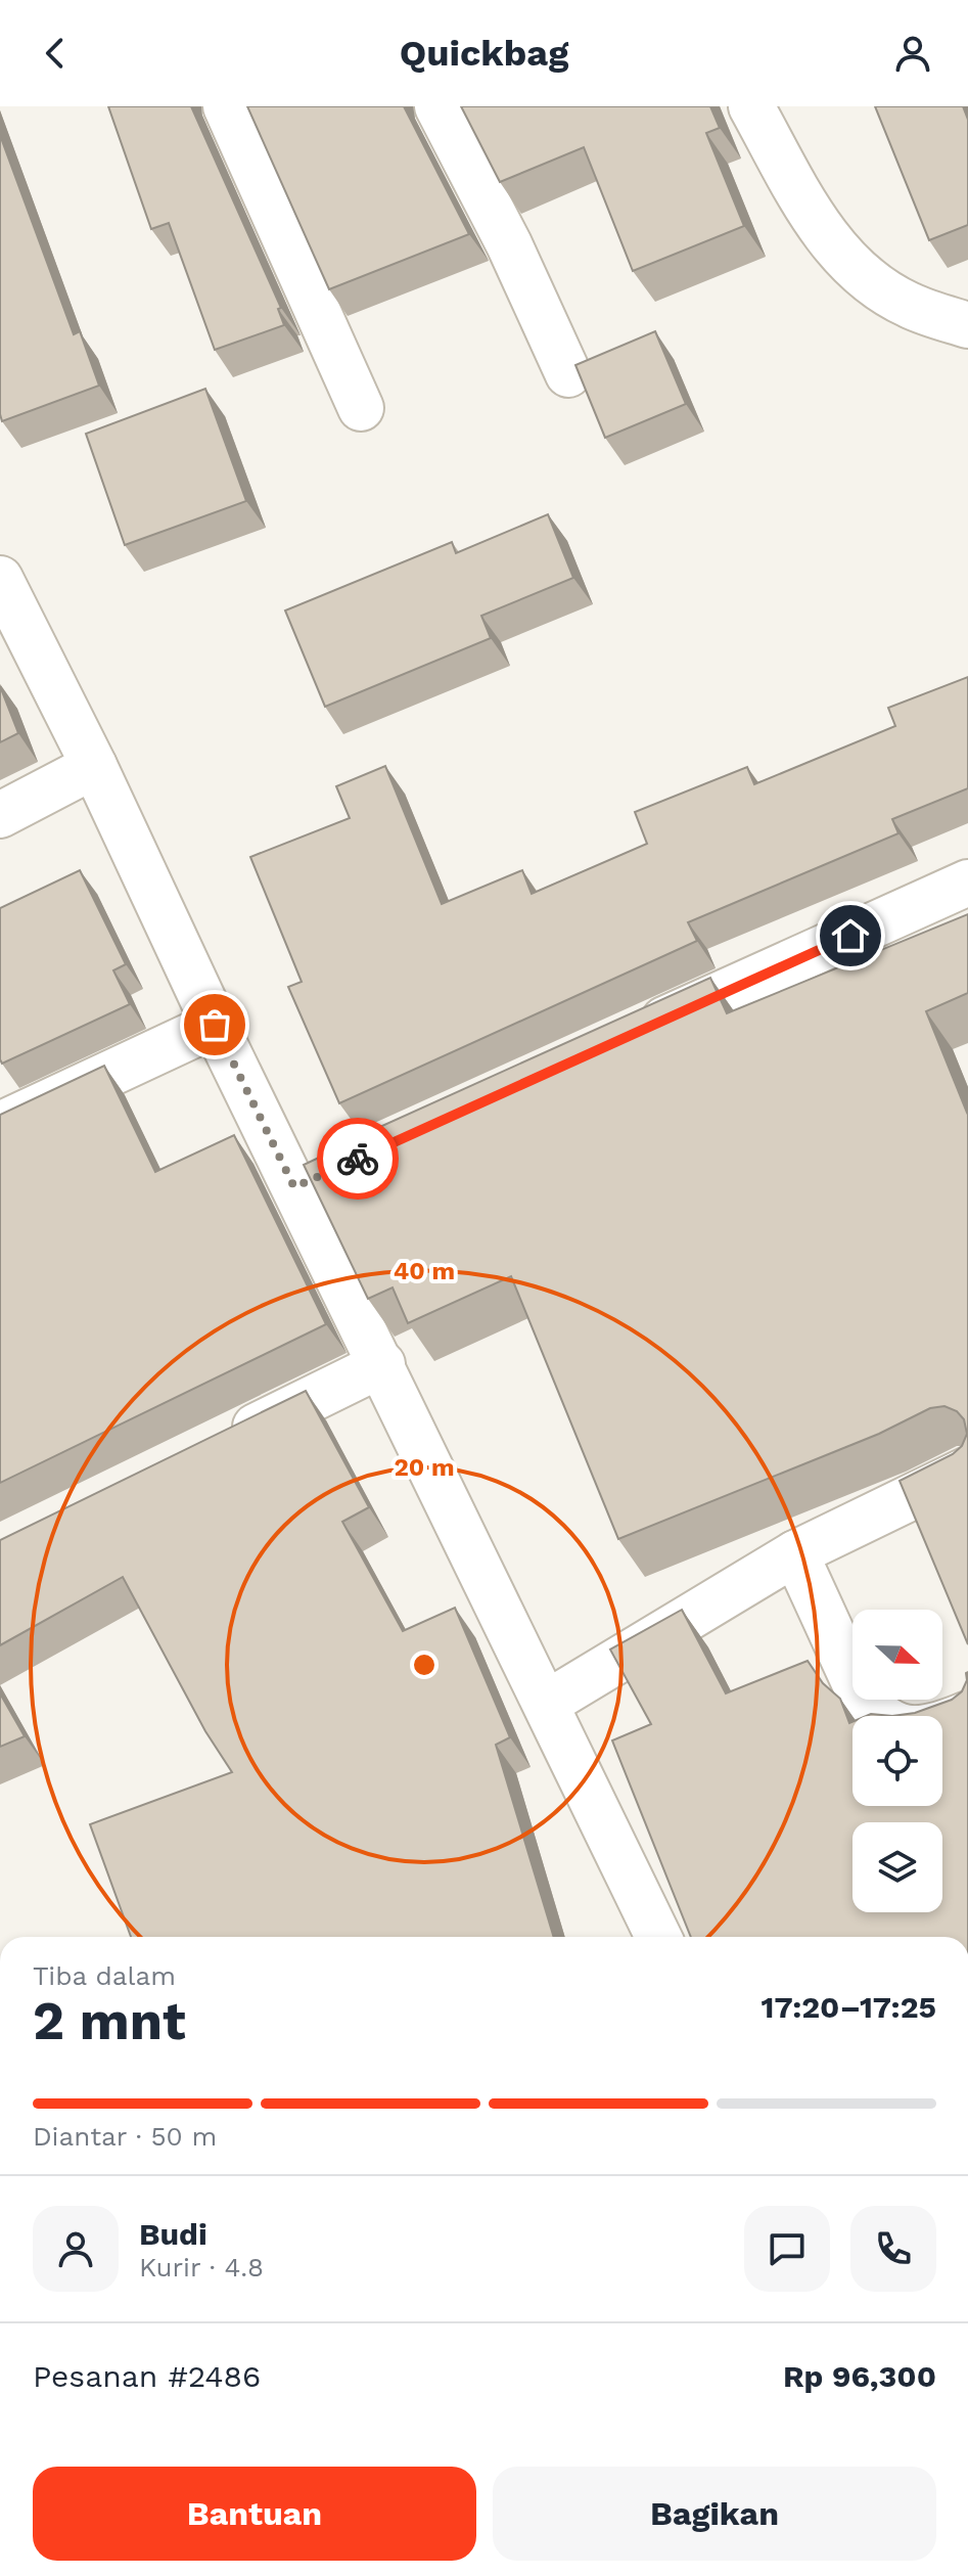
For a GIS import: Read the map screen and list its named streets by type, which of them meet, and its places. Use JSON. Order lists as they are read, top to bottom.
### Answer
{
  "north": "right",
  "page": {
    "header": "Quickbag",
    "heading": ["2 mnt", "Tiba dalam", "17:20–17:25"],
    "panel": [
      "Budi",
      "Kurir · 4.8",
      "Pesanan #2486",
      "Rp 96,300"
    ],
    "bar": "Diantar · 50 m",
    "buttons": ["Bantuan", "Bagikan"]
  },
  "rings": ["40 m", "20 m"]
}
